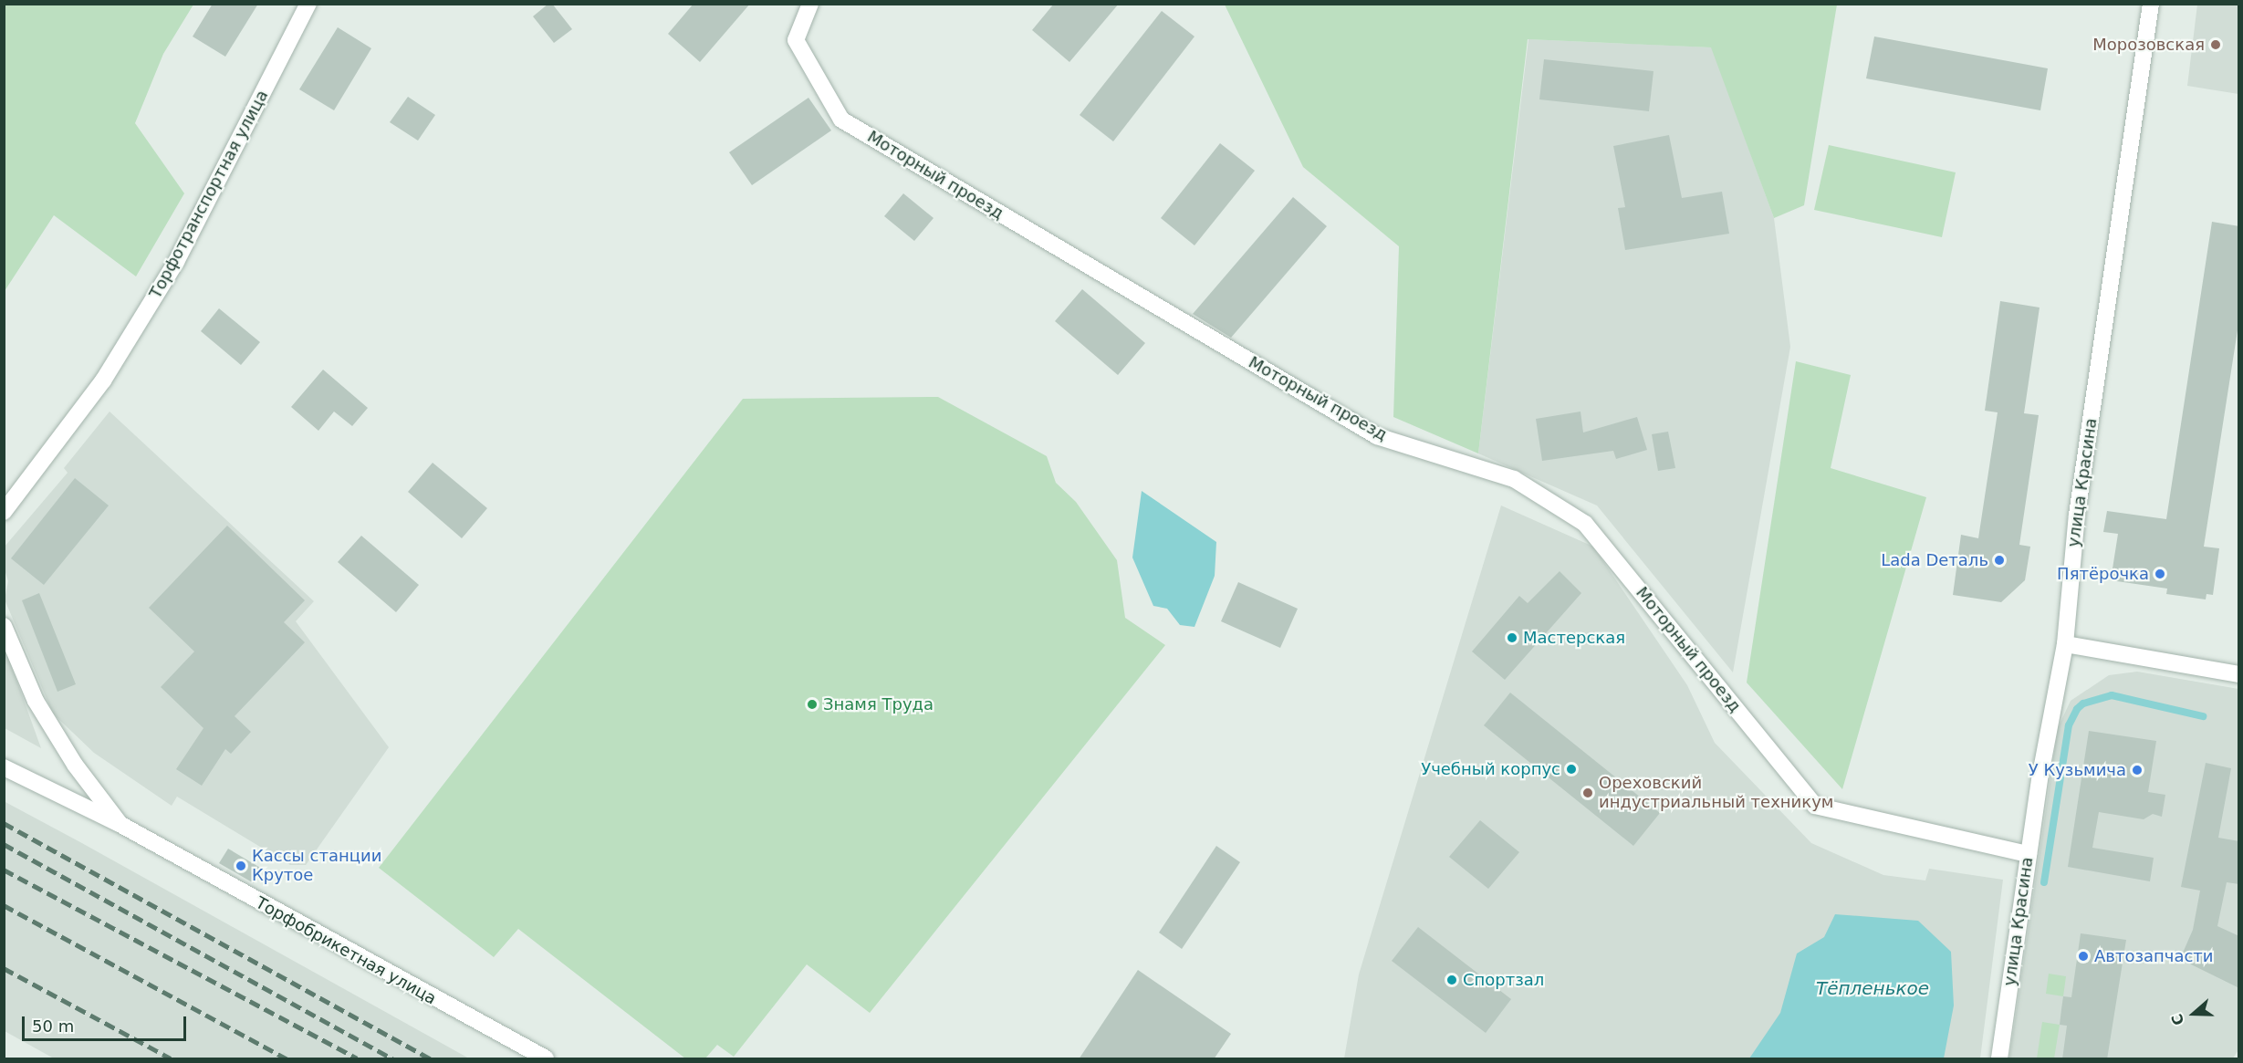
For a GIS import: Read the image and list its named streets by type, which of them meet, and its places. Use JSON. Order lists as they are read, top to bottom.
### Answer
{
  "streets": {
    "street": [
      "Моторный проезд",
      "Торфотранспортная улица",
      "улица Красина",
      "Торфобрикетная улица"
    ]
  },
  "crossings": [
    ["Моторный проезд", "улица Красина"]
  ],
  "water": ["Тёпленькое"],
  "places": [
    "Морозовская",
    "Lada Dеталь",
    "Пятёрочка",
    "Мастерская",
    "Знамя Труда",
    "Учебный корпус",
    "У Кузьмича",
    "Ореховский индустриальный техникум",
    "Кассы станции Крутое",
    "Автозапчасти",
    "Спортзал"
  ],
  "scale_bar": "50 m",
  "north": "left"
}
